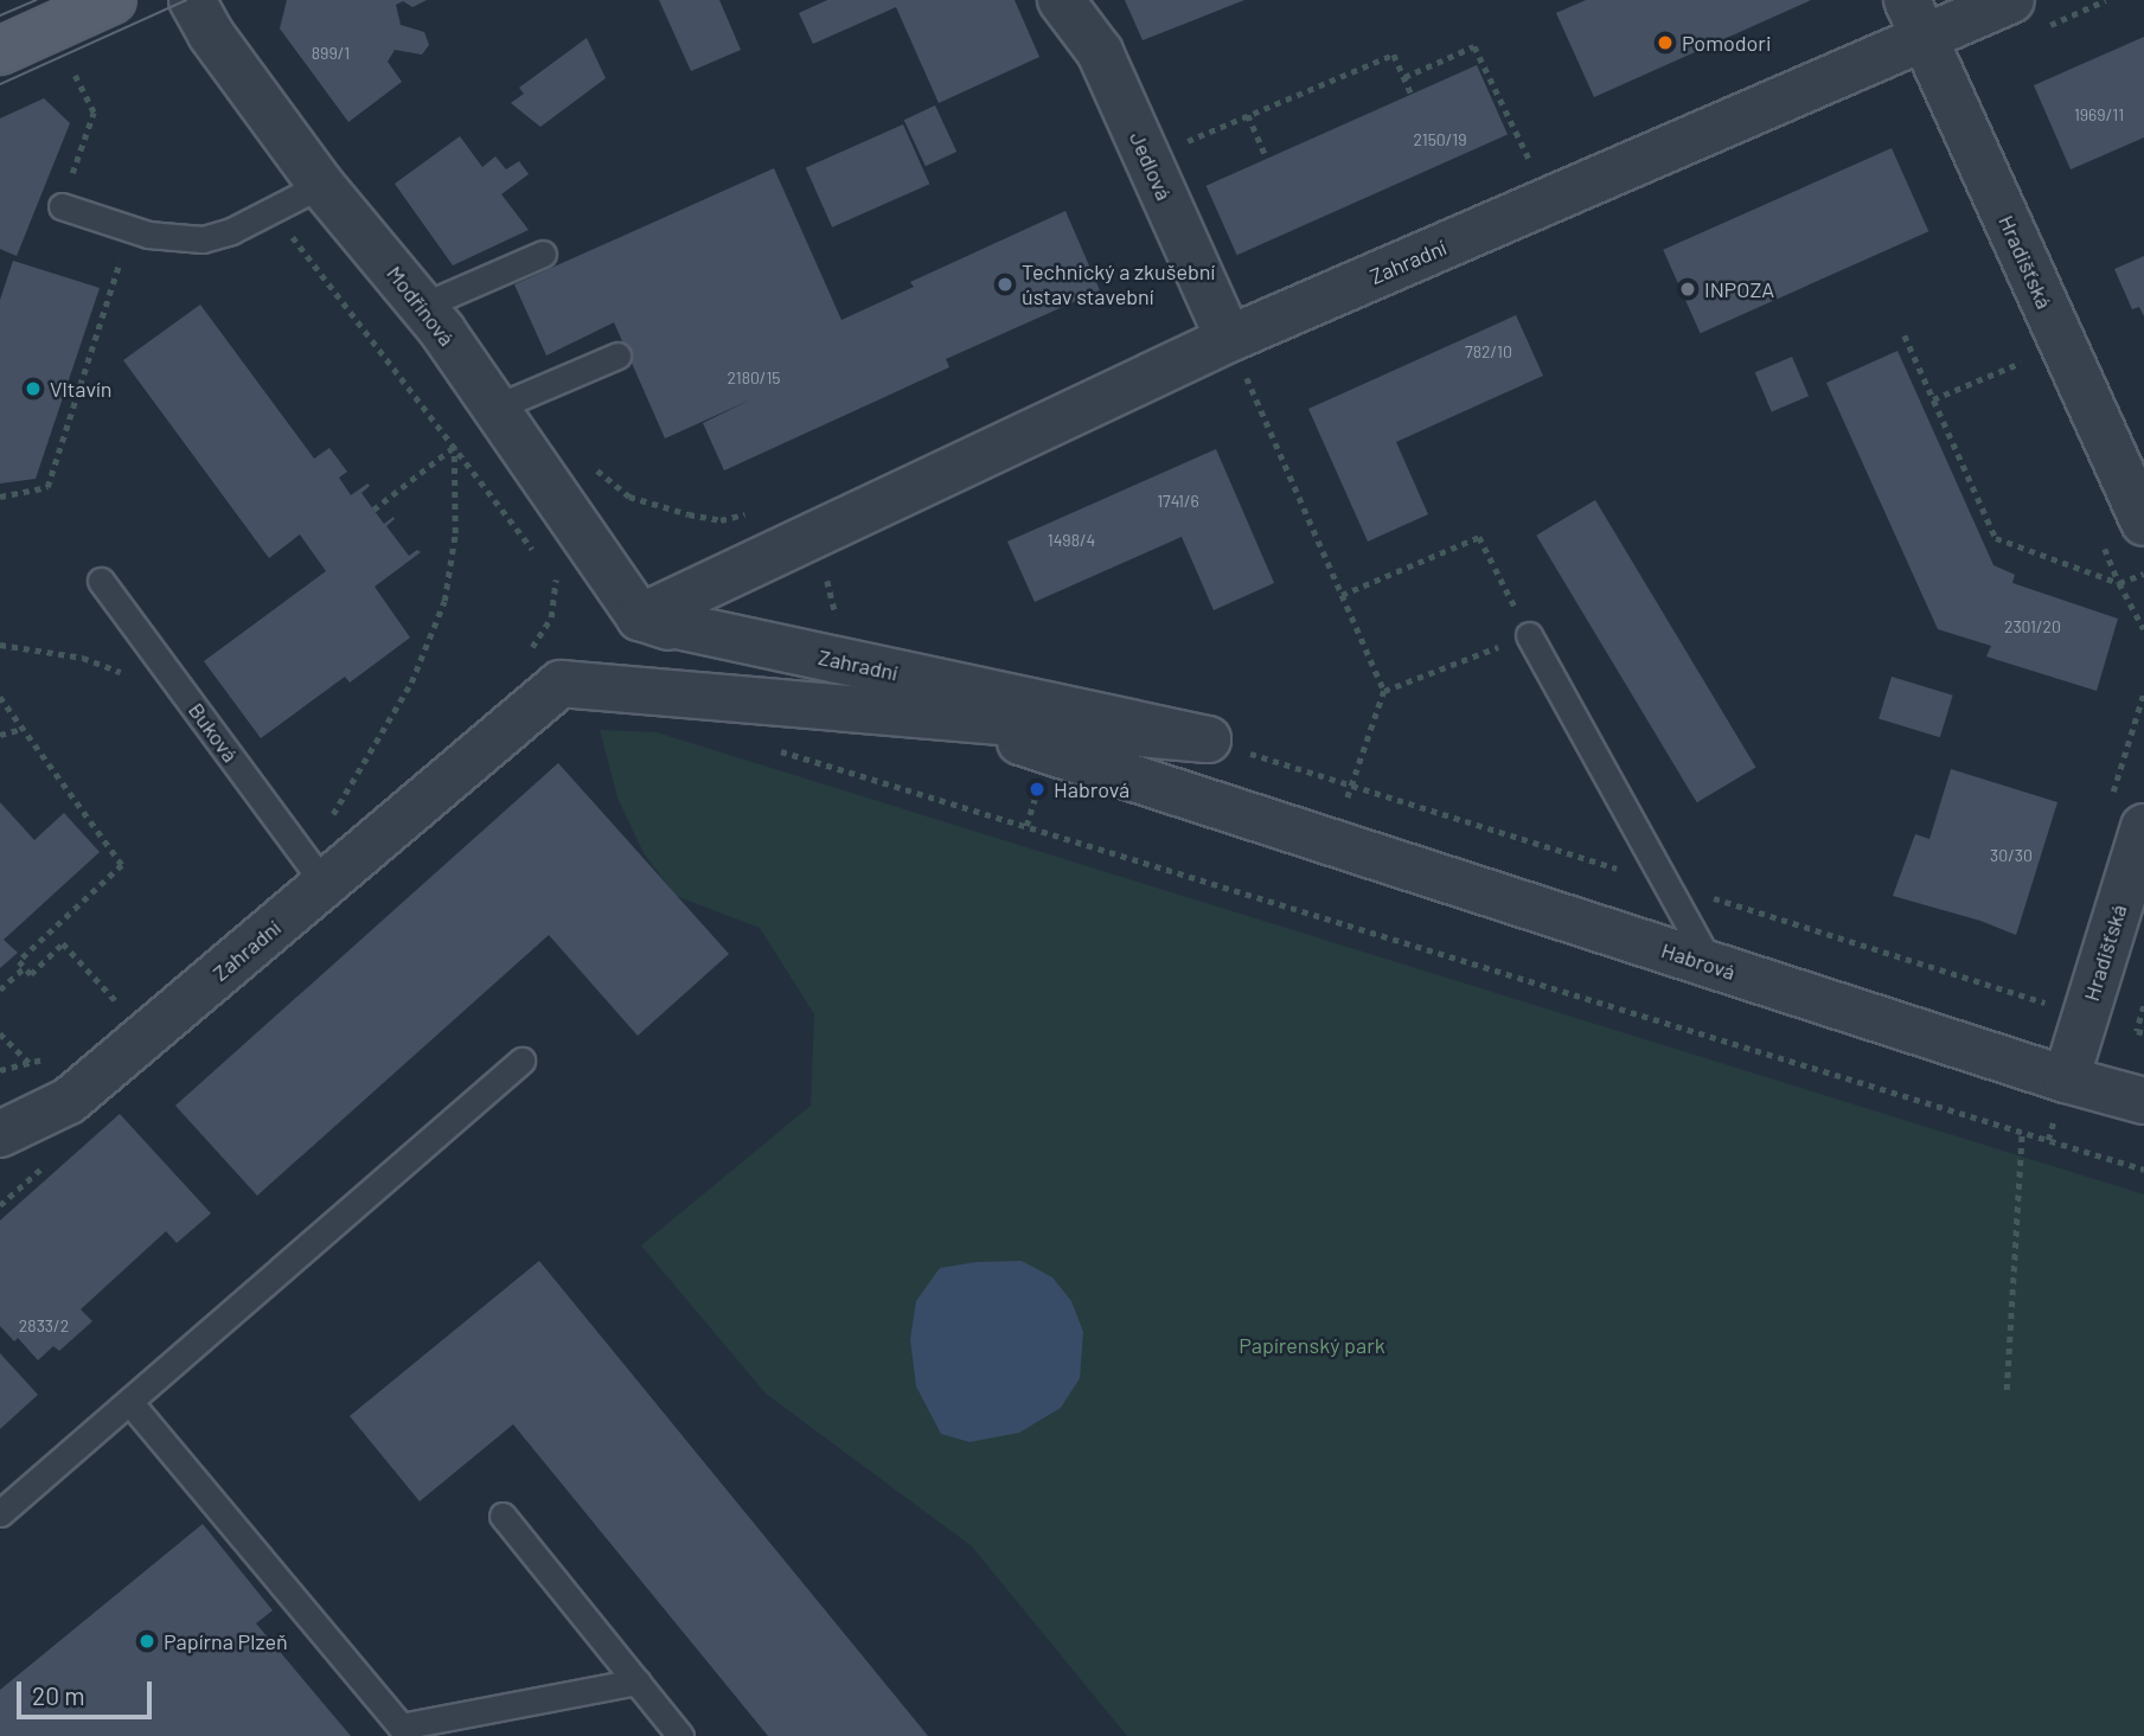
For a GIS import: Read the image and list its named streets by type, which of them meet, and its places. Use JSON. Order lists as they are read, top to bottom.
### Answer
{
  "streets": {
    "street": [
      "Jedlová",
      "Zahradní",
      "Hradišťská",
      "Modřínová",
      "Habrová"
    ],
    "lane": ["Buková"]
  },
  "crossings": [
    ["Jedlová", "Zahradní"],
    ["Zahradní", "Hradišťská"],
    ["Zahradní", "Modřínová"],
    ["Zahradní", "Buková"],
    ["Zahradní", "Habrová"],
    ["Hradišťská", "Habrová"],
    ["Modřínová", "Habrová"]
  ],
  "parks": ["Papírenský park"],
  "places": [
    "Pomodori",
    "Technický a zkušební ústav stavební",
    "INPOZA",
    "Vltavín",
    "Habrová",
    "Papírna Plzeň"
  ],
  "house_numbers": [
    "899/1",
    "1969/11",
    "2150/19",
    "782/10",
    "2180/15",
    "1741/6",
    "1498/4",
    "2301/20",
    "30/30",
    "2833/2"
  ],
  "scale_bar": "20 m"
}
